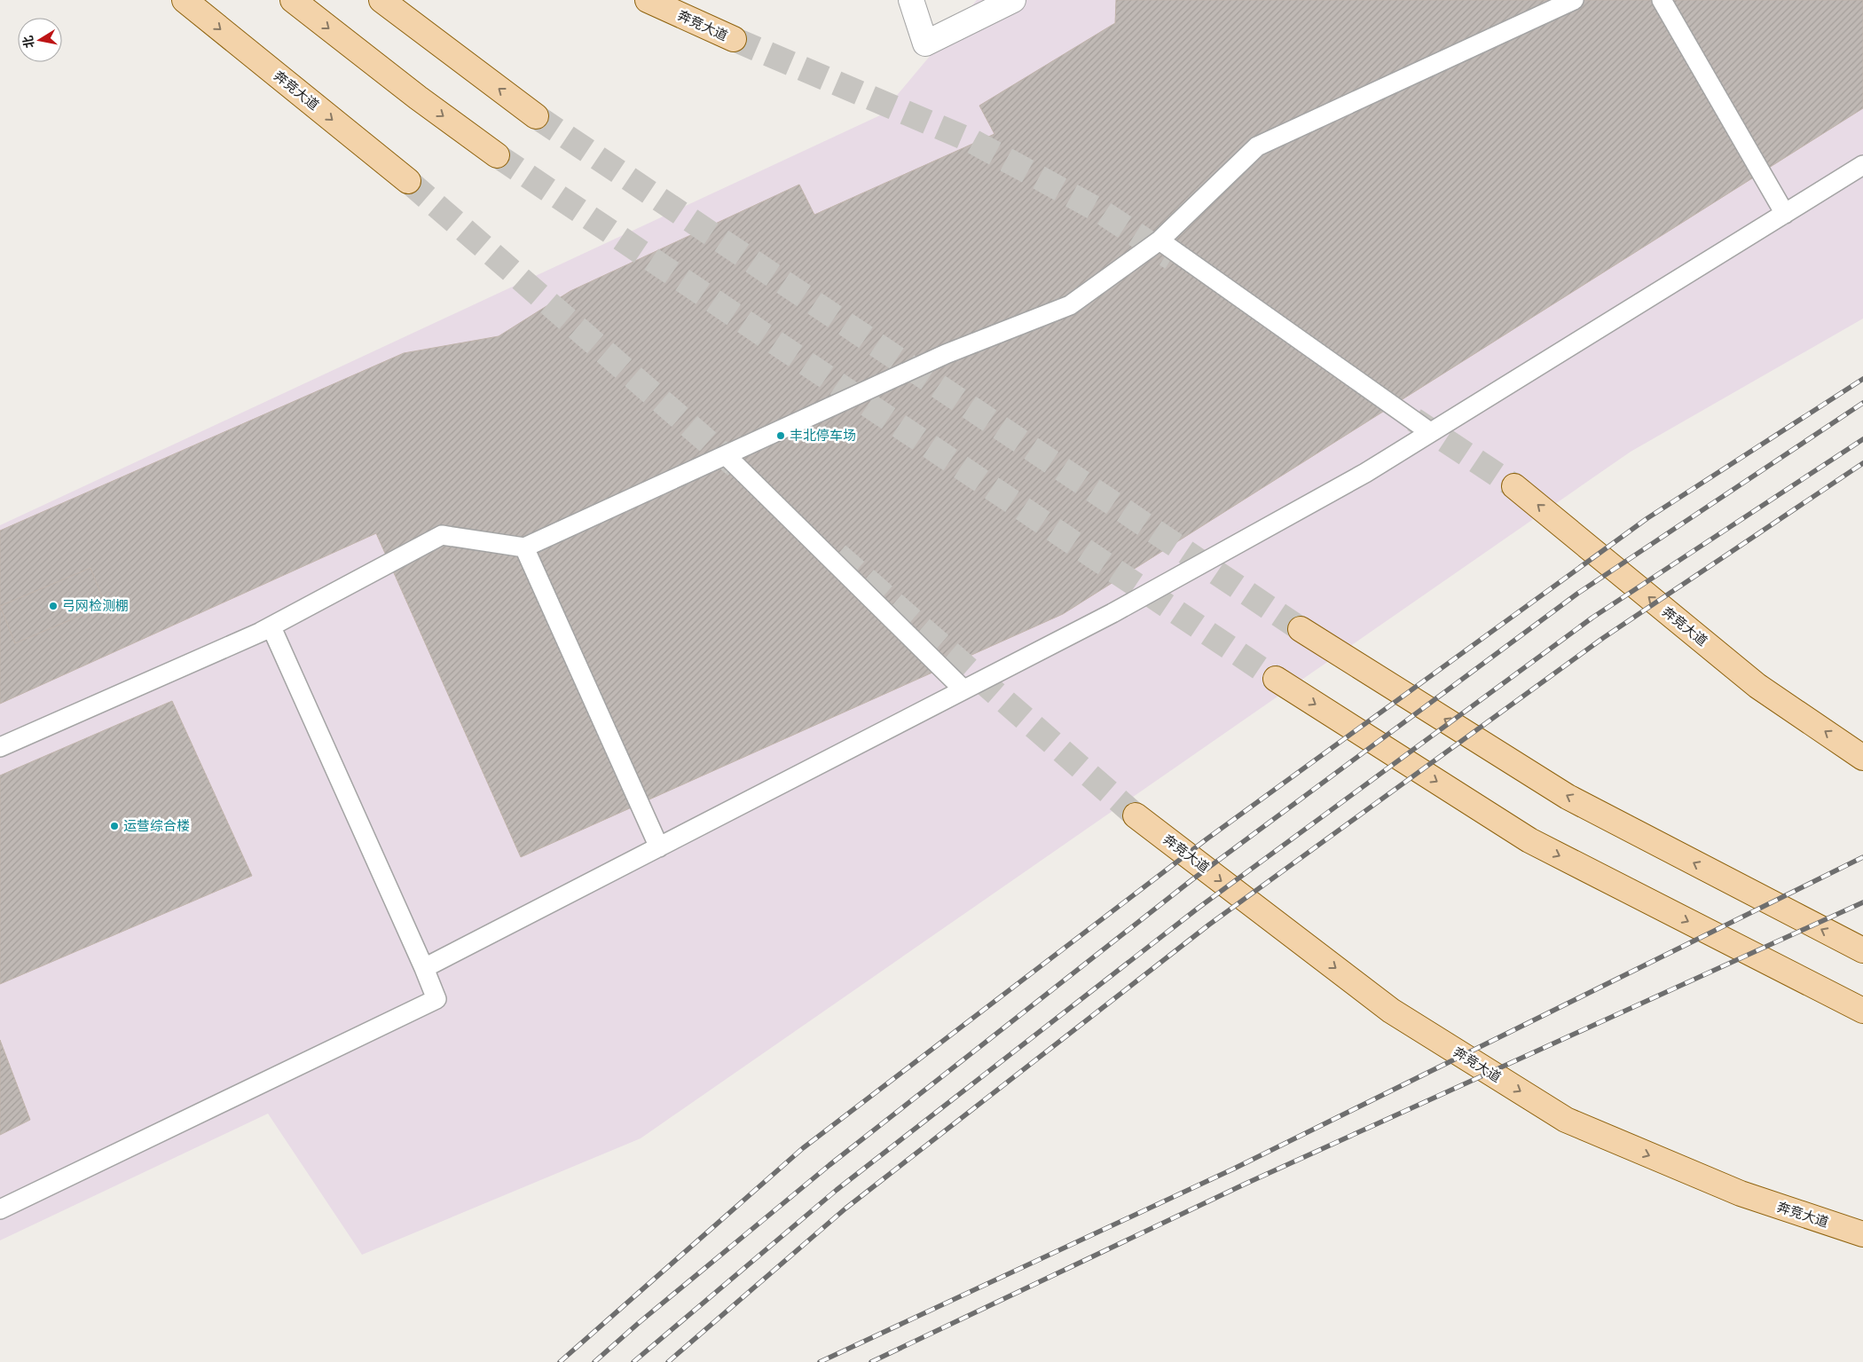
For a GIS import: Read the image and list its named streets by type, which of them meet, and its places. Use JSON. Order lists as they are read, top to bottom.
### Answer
{
  "streets": {
    "main road": ["奔竞大道"]
  },
  "places": ["丰北停车场", "弓网检测棚", "运营综合楼"],
  "north": "left"
}
